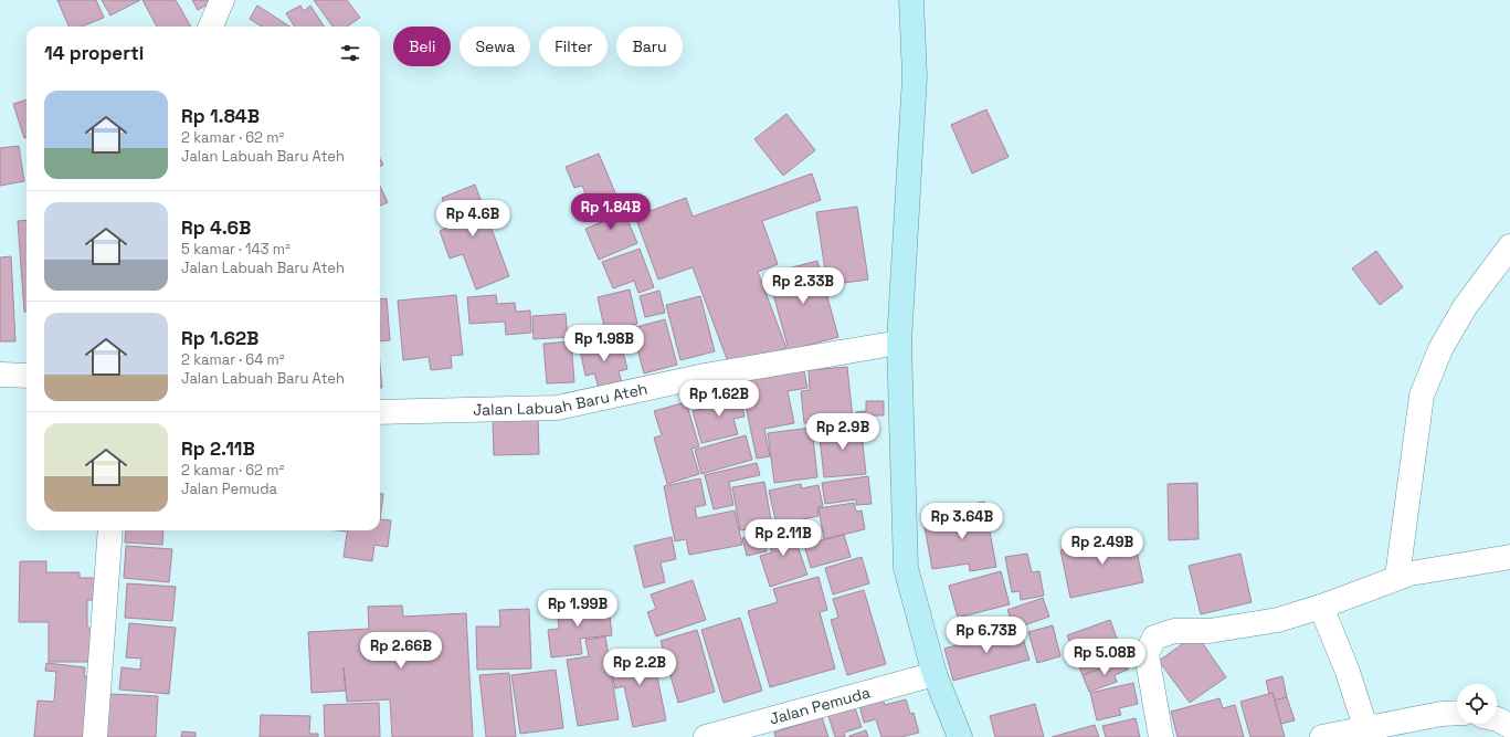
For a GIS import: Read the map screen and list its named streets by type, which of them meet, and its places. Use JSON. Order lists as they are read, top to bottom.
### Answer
{
  "streets": {
    "street": ["Jalan Labuah Baru Ateh", "Jalan Pemuda"]
  },
  "page": {
    "chip": [
      "Beli",
      "Sewa",
      "Filter",
      "Baru"
    ],
    "heading": "14 properti",
    "list": [
      {
        "name": "Rp 1.84B",
        "note": "2 kamar · 62 m² · Jalan Labuah Baru Ateh"
      },
      {
        "name": "Rp 4.6B",
        "note": "5 kamar · 143 m² · Jalan Labuah Baru Ateh"
      },
      {
        "name": "Rp 1.62B",
        "note": "2 kamar · 64 m² · Jalan Labuah Baru Ateh"
      },
      {
        "name": "Rp 2.11B",
        "note": "2 kamar · 62 m² · Jalan Pemuda"
      }
    ],
    "price": [
      "Rp 1.84B",
      "Rp 4.6B",
      "Rp 2.33B",
      "Rp 1.98B",
      "Rp 1.62B",
      "Rp 2.9B",
      "Rp 3.64B",
      "Rp 2.11B",
      "Rp 2.49B",
      "Rp 1.99B",
      "Rp 6.73B",
      "Rp 2.66B",
      "Rp 5.08B",
      "Rp 2.2B"
    ]
  }
}
